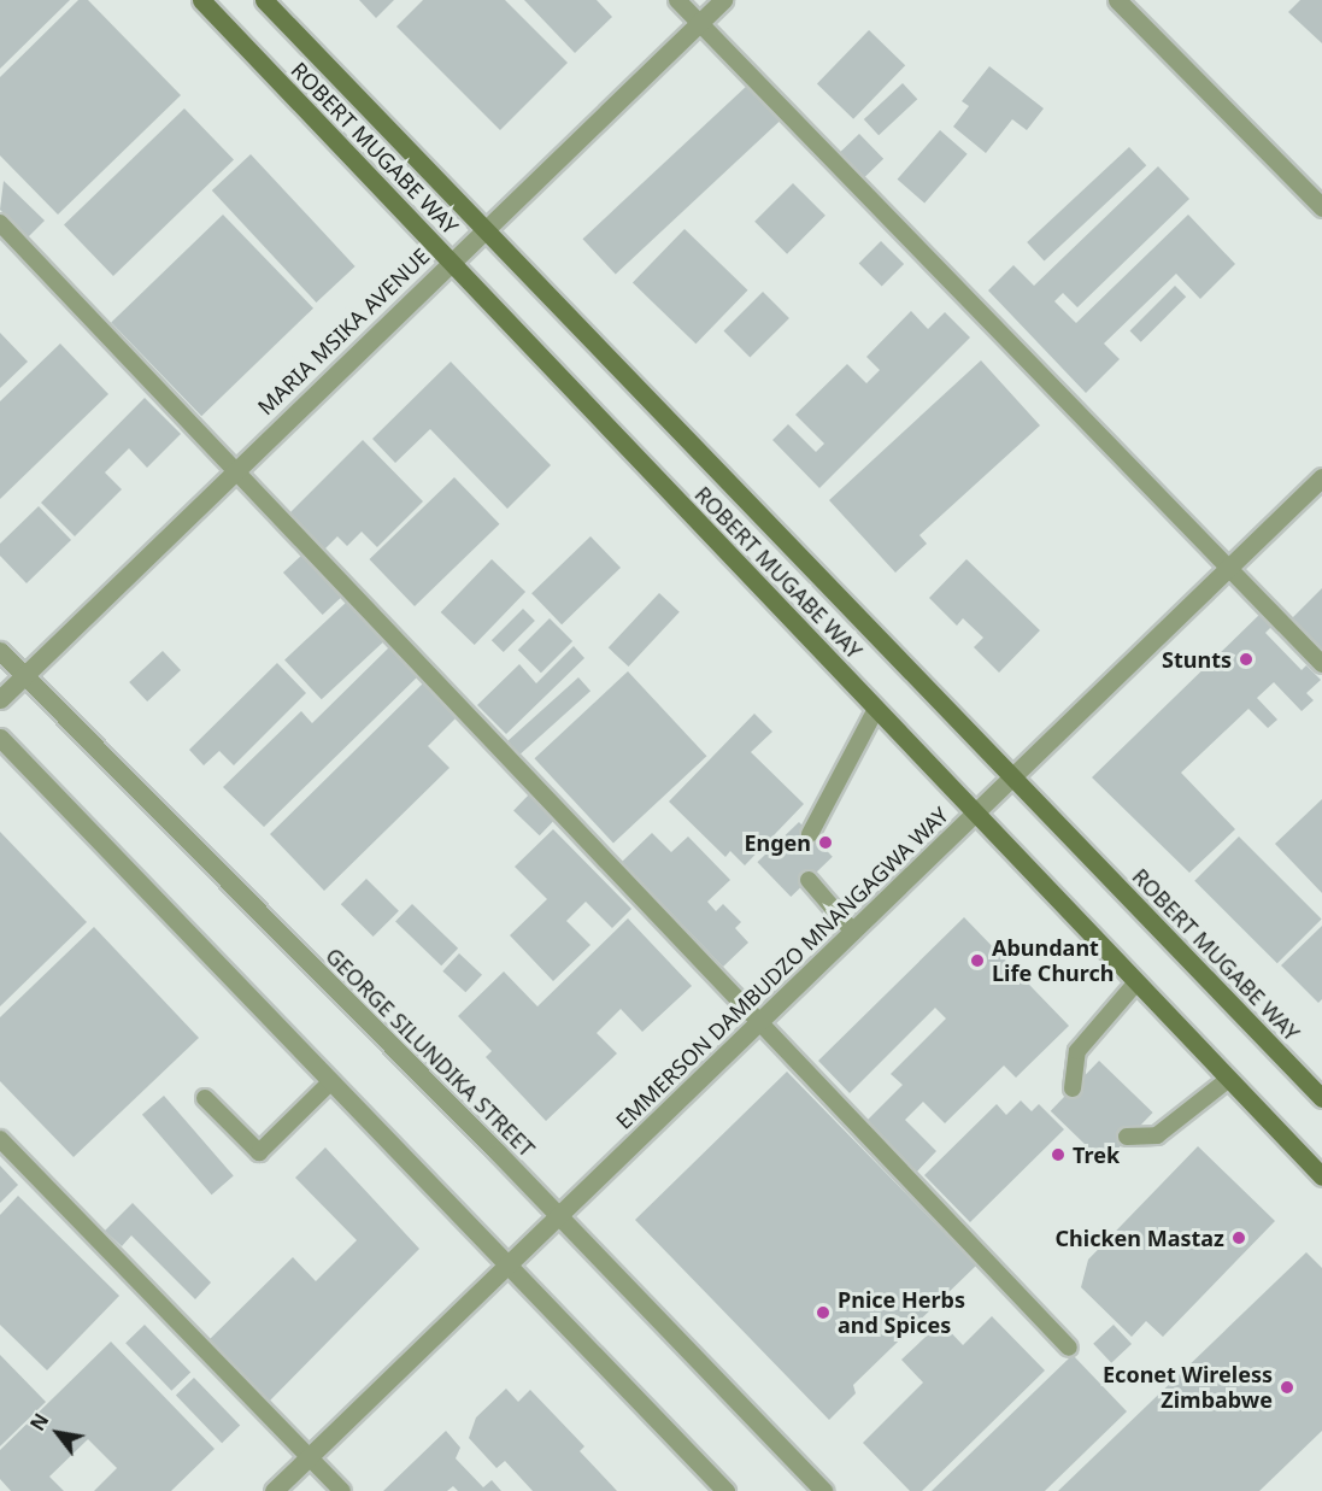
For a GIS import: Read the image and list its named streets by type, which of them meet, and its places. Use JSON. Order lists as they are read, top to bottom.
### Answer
{
  "streets": {
    "main road": ["ROBERT MUGABE WAY"],
    "street": ["MARIA MSIKA AVENUE", "EMMERSON DAMBUDZO MNANGAGWA WAY", "GEORGE SILUNDIKA STREET"]
  },
  "crossings": [
    ["ROBERT MUGABE WAY", "MARIA MSIKA AVENUE"],
    ["ROBERT MUGABE WAY", "EMMERSON DAMBUDZO MNANGAGWA WAY"],
    ["MARIA MSIKA AVENUE", "GEORGE SILUNDIKA STREET"],
    ["EMMERSON DAMBUDZO MNANGAGWA WAY", "GEORGE SILUNDIKA STREET"]
  ],
  "places": [
    "Stunts",
    "Engen",
    "Abundant Life Church",
    "Trek",
    "Chicken Mastaz",
    "Pnice Herbs and Spices",
    "Econet Wireless Zimbabwe"
  ],
  "north": "top left"
}
